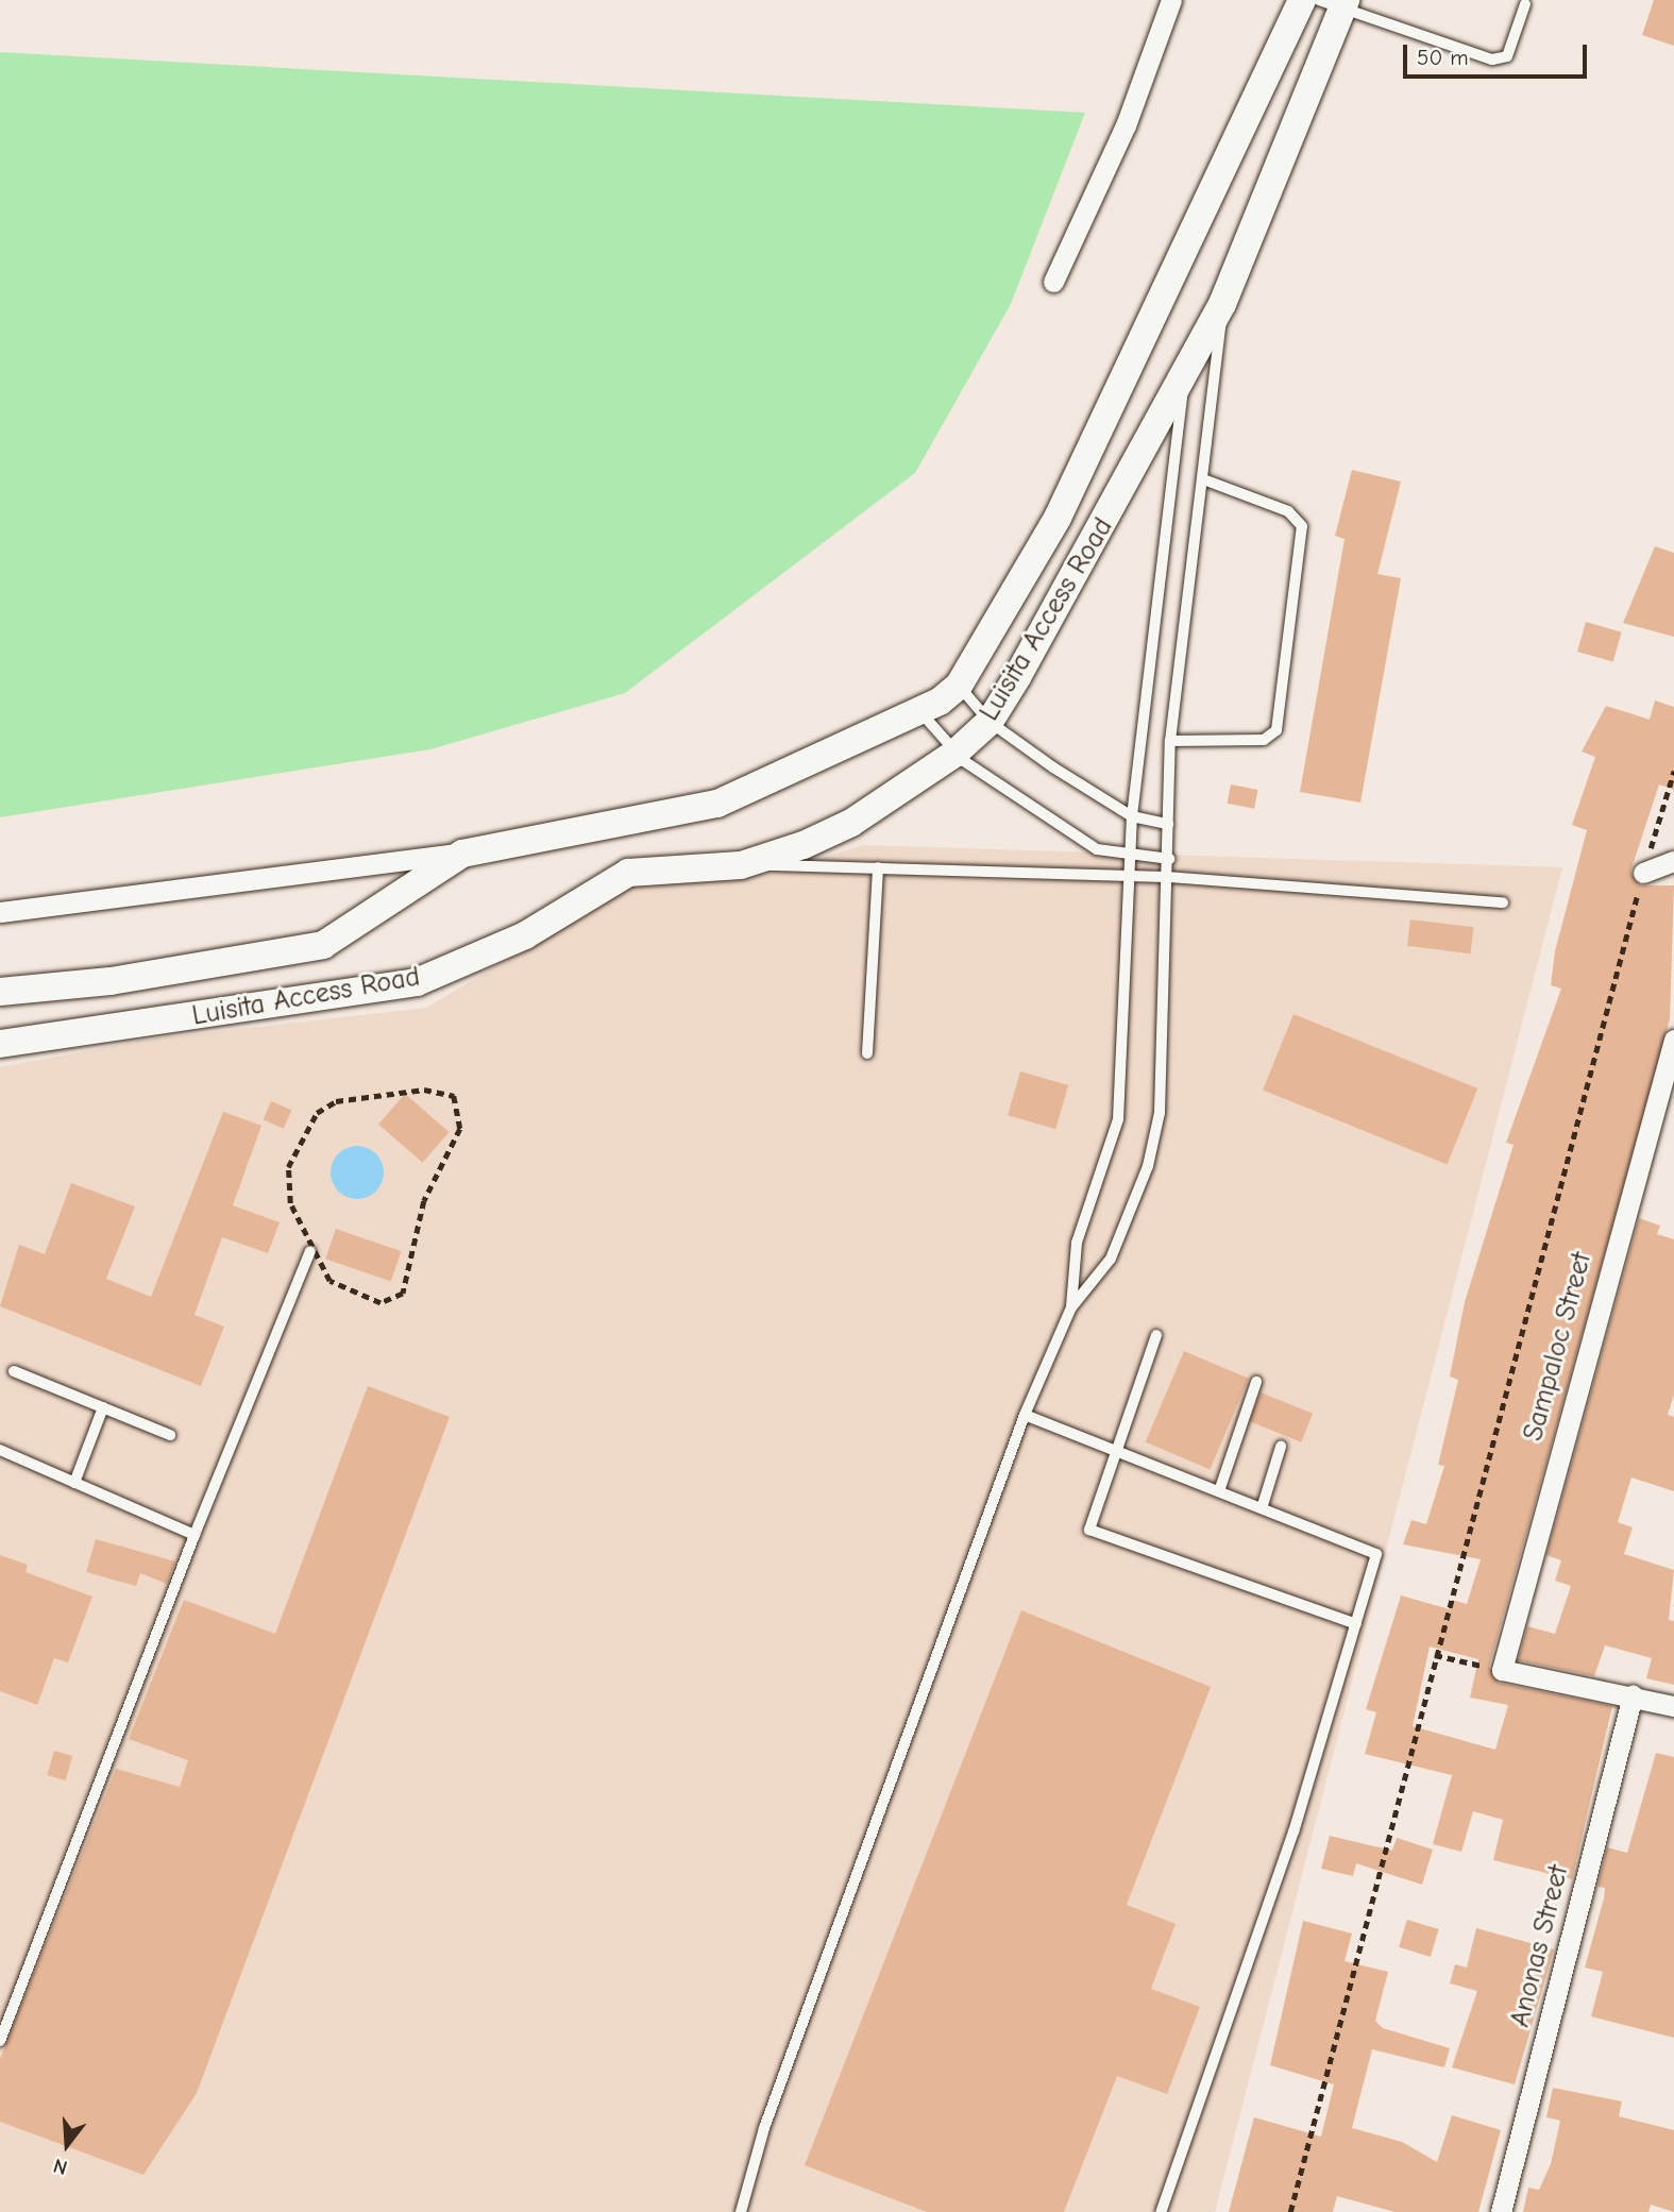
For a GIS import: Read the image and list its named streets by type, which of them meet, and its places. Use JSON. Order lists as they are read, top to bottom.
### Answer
{
  "streets": {
    "main road": ["Luisita Access Road"],
    "street": ["Sampaloc Street", "Anonas Street"]
  },
  "scale_bar": "50 m",
  "north": "bottom"
}
